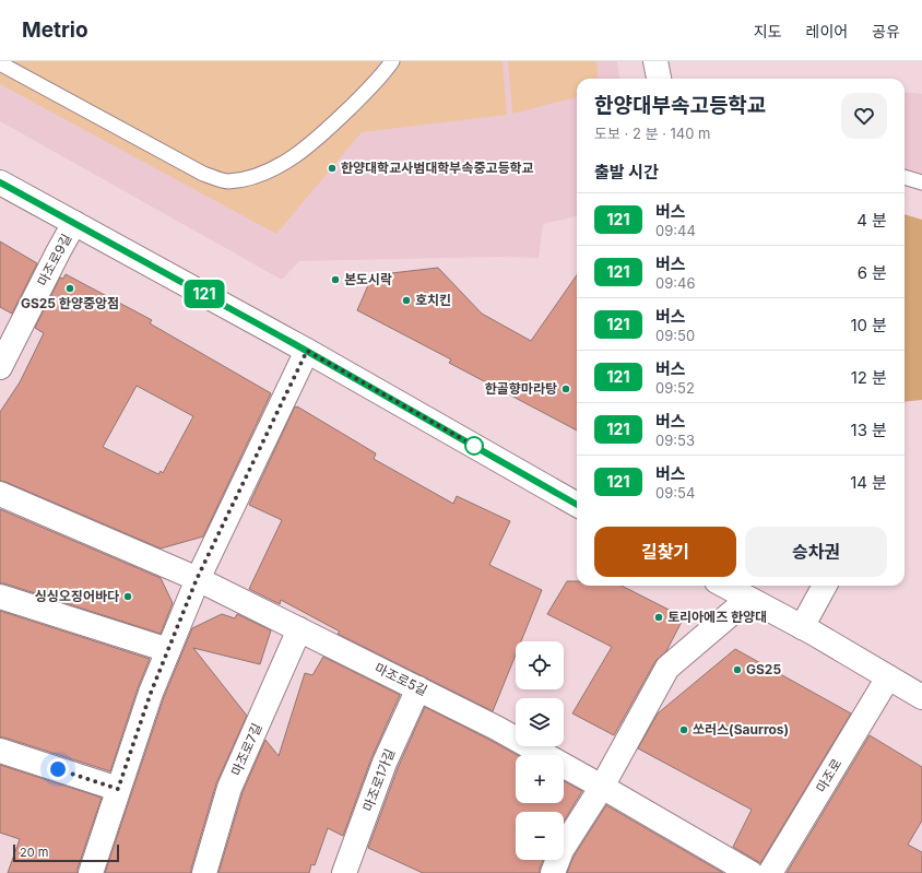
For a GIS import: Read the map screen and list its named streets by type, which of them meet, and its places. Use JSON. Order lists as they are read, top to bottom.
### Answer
{
  "streets": {
    "street": [
      "마조로9길",
      "마조로5길",
      "마조로7길",
      "마조로",
      "마조로1가길"
    ]
  },
  "crossings": [
    ["마조로5길", "마조로7길"],
    ["마조로5길", "마조로1가길"]
  ],
  "places": [
    "한양대학교사범대학부속중고등학교",
    "본도시락",
    "GS25 한양중앙점",
    "호치킨",
    "한골향마라탕",
    "싱싱오징어바다",
    "토리아에즈 한양대",
    "GS25",
    "쏘러스(Saurros)"
  ],
  "lines": ["bus line 121"],
  "scale_bar": "20 m",
  "page": {
    "header": "Metrio",
    "nav": ["지도", "레이어", "공유"],
    "on_map": "121",
    "heading": [
      ["한양대부속고등학교", "도보 · 2 분 · 140 m"],
      "출발 시간"
    ],
    "list": [
      {
        "mark": "121",
        "name": "버스",
        "note": "09:44",
        "value": "4 분"
      },
      {
        "mark": "121",
        "name": "버스",
        "note": "09:46",
        "value": "6 분"
      },
      {
        "mark": "121",
        "name": "버스",
        "note": "09:50",
        "value": "10 분"
      },
      {
        "mark": "121",
        "name": "버스",
        "note": "09:52",
        "value": "12 분"
      },
      {
        "mark": "121",
        "name": "버스",
        "note": "09:53",
        "value": "13 분"
      },
      {
        "mark": "121",
        "name": "버스",
        "note": "09:54",
        "value": "14 분"
      }
    ],
    "buttons": ["길찾기", "승차권"],
    "map_buttons": ["+", "−"],
    "scale": "20 m"
  }
}
